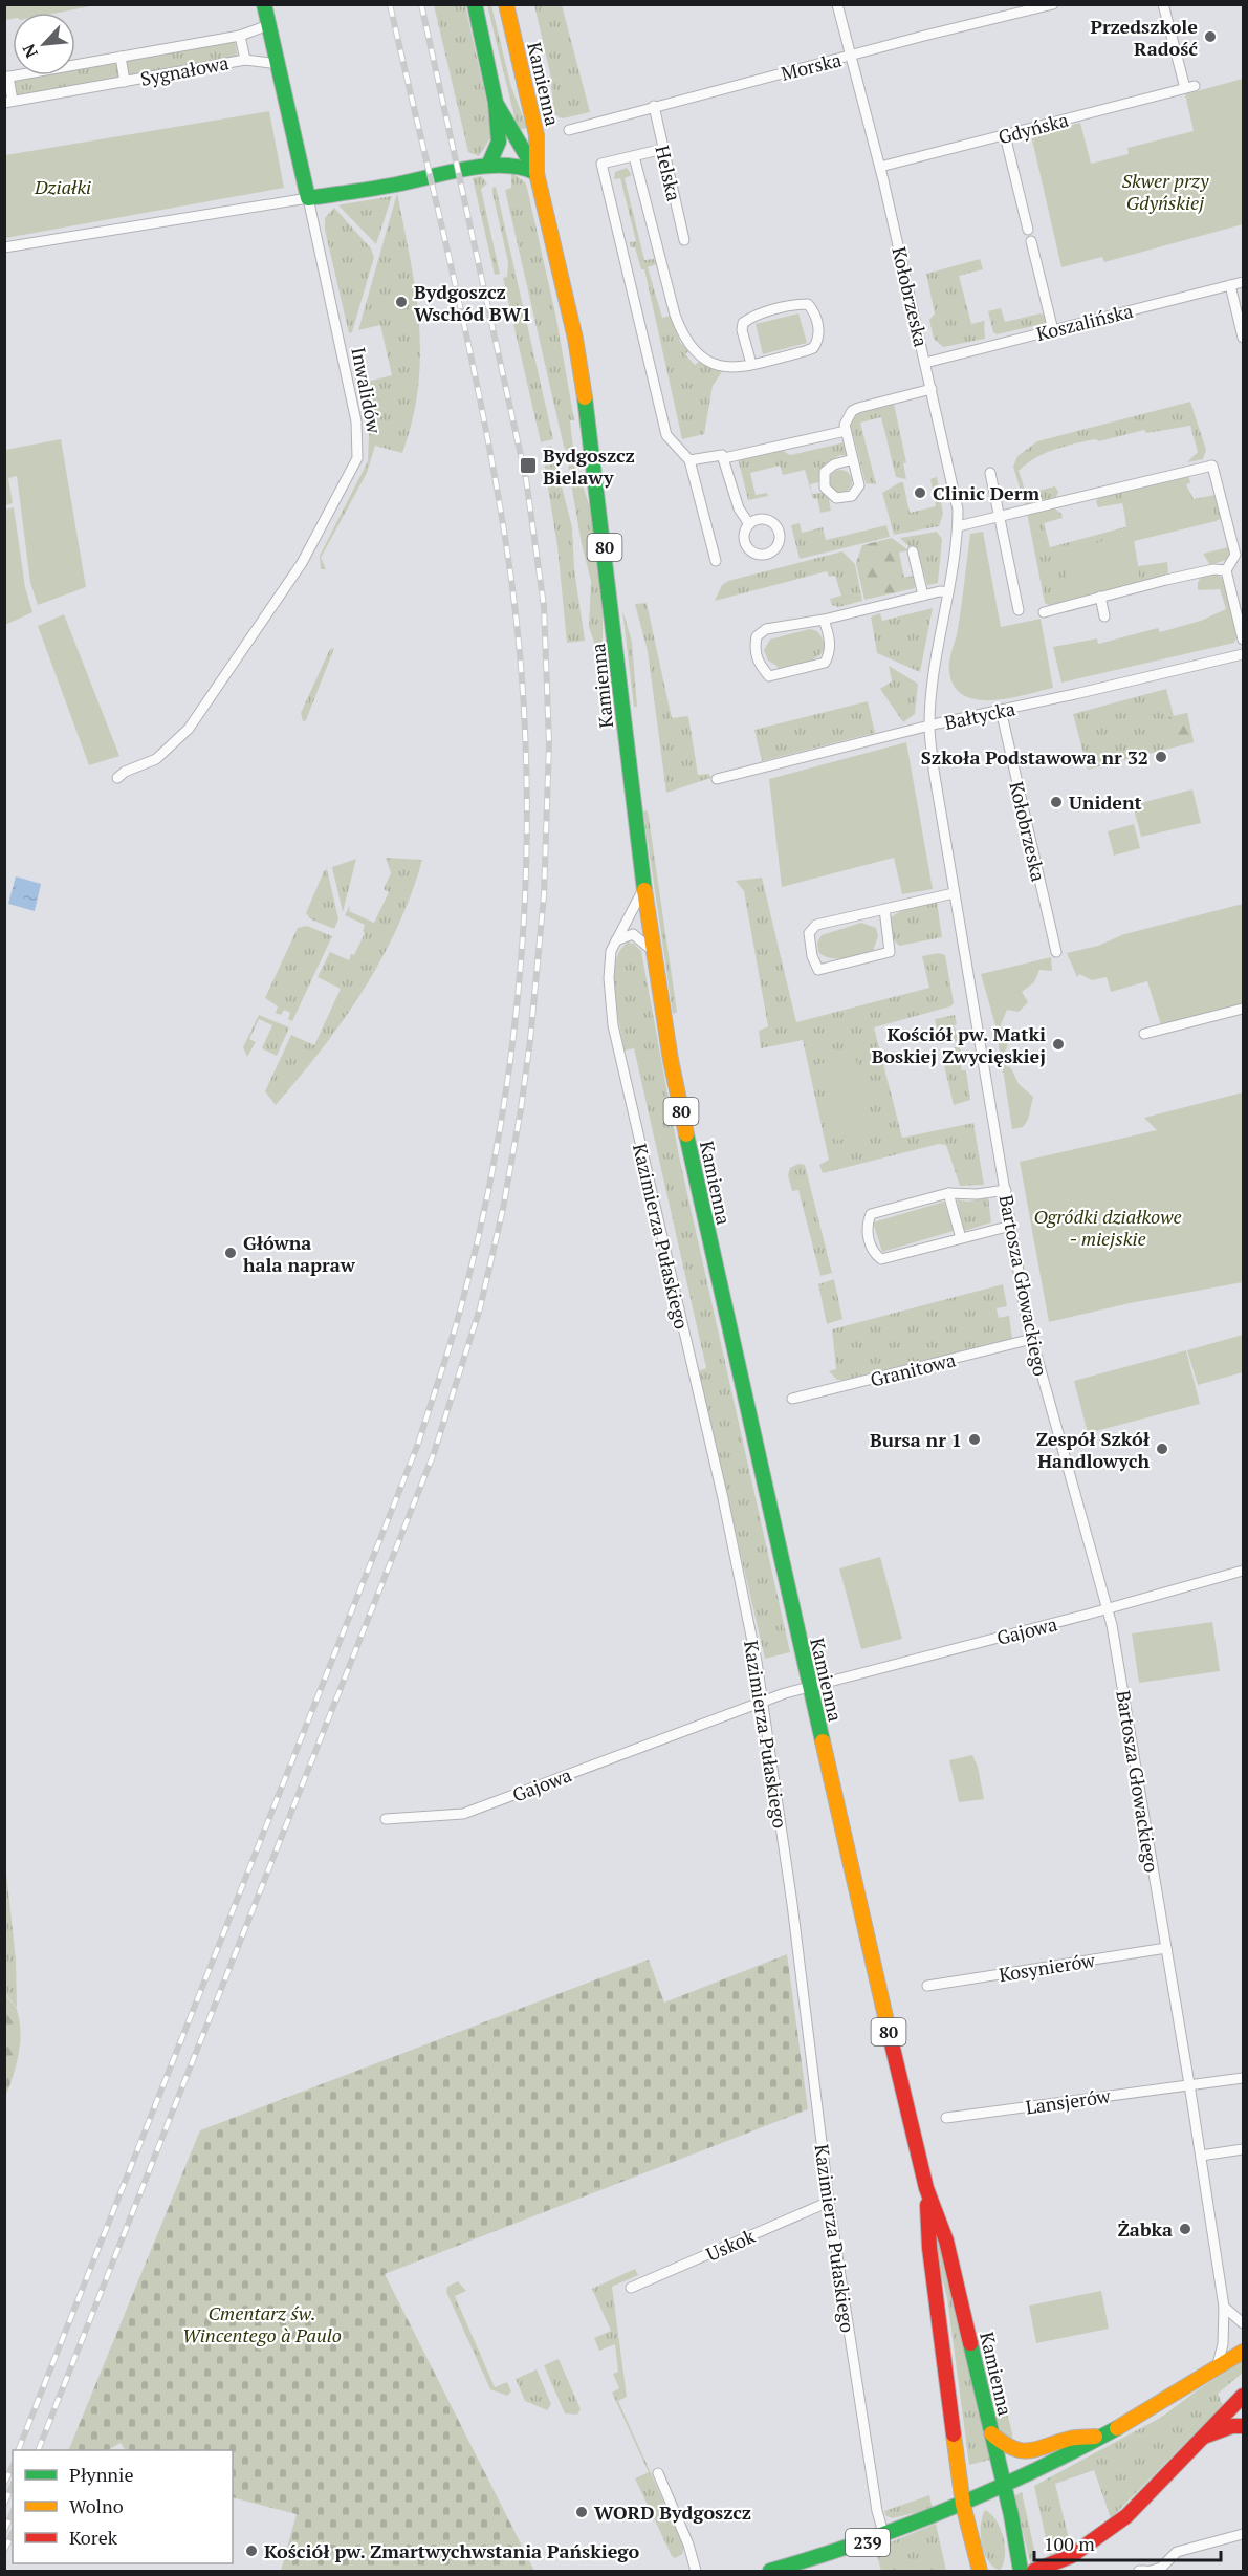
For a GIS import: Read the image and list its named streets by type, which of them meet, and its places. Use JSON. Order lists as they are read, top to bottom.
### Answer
{
  "streets": {
    "main road": [
      "Kamienna",
      "Inwalidów",
      "80",
      "239"
    ],
    "street": [
      "Morska",
      "Sygnałowa",
      "Gdyńska",
      "Helska",
      "Kołobrzeska",
      "Koszalińska",
      "Bałtycka",
      "Kazimierza Pułaskiego",
      "Bartosza Głowackiego",
      "Granitowa",
      "Gajowa",
      "Kosynierów",
      "Lansjerów",
      "Uskok"
    ]
  },
  "crossings": [
    ["Morska", "Helska"],
    ["Morska", "Kołobrzeska"],
    ["Sygnałowa", "Inwalidów"],
    ["Kamienna", "Kazimierza Pułaskiego"],
    ["Kamienna", "Gajowa"],
    ["Kamienna", "239"],
    ["Gdyńska", "Kołobrzeska"],
    ["Kołobrzeska", "Koszalińska"],
    ["Kołobrzeska", "Bałtycka"],
    ["Kołobrzeska", "Bartosza Głowackiego"],
    ["Bałtycka", "Bartosza Głowackiego"],
    ["Kazimierza Pułaskiego", "Gajowa"],
    ["Kazimierza Pułaskiego", "Uskok"],
    ["Kazimierza Pułaskiego", "239"],
    ["Bartosza Głowackiego", "Granitowa"],
    ["Bartosza Głowackiego", "Gajowa"],
    ["Bartosza Głowackiego", "Kosynierów"],
    ["Bartosza Głowackiego", "Lansjerów"],
    ["Bartosza Głowackiego", "239"]
  ],
  "parks": [
    "Skwer przy Gdyńskiej",
    "Działki",
    "Ogródki działkowe - miejskie",
    "Cmentarz św. Wincentego à Paulo"
  ],
  "places": {
    "other": [
      "Przedszkole Radość",
      "Bydgoszcz Wschód BW1",
      "Clinic Derm",
      "Szkoła Podstawowa nr 32",
      "Unident",
      "Kościół pw. Matki Boskiej Zwycięskiej",
      "Główna hala napraw",
      "Bursa nr 1",
      "Zespół Szkół Handlowych",
      "Żabka",
      "WORD Bydgoszcz",
      "Kościół pw. Zmartwychwstania Pańskiego"
    ],
    "transit": ["Bydgoszcz Bielawy"]
  },
  "legend": ["Płynnie", "Wolno", "Korek"],
  "scale_bar": "100 m",
  "north": "bottom left"
}
